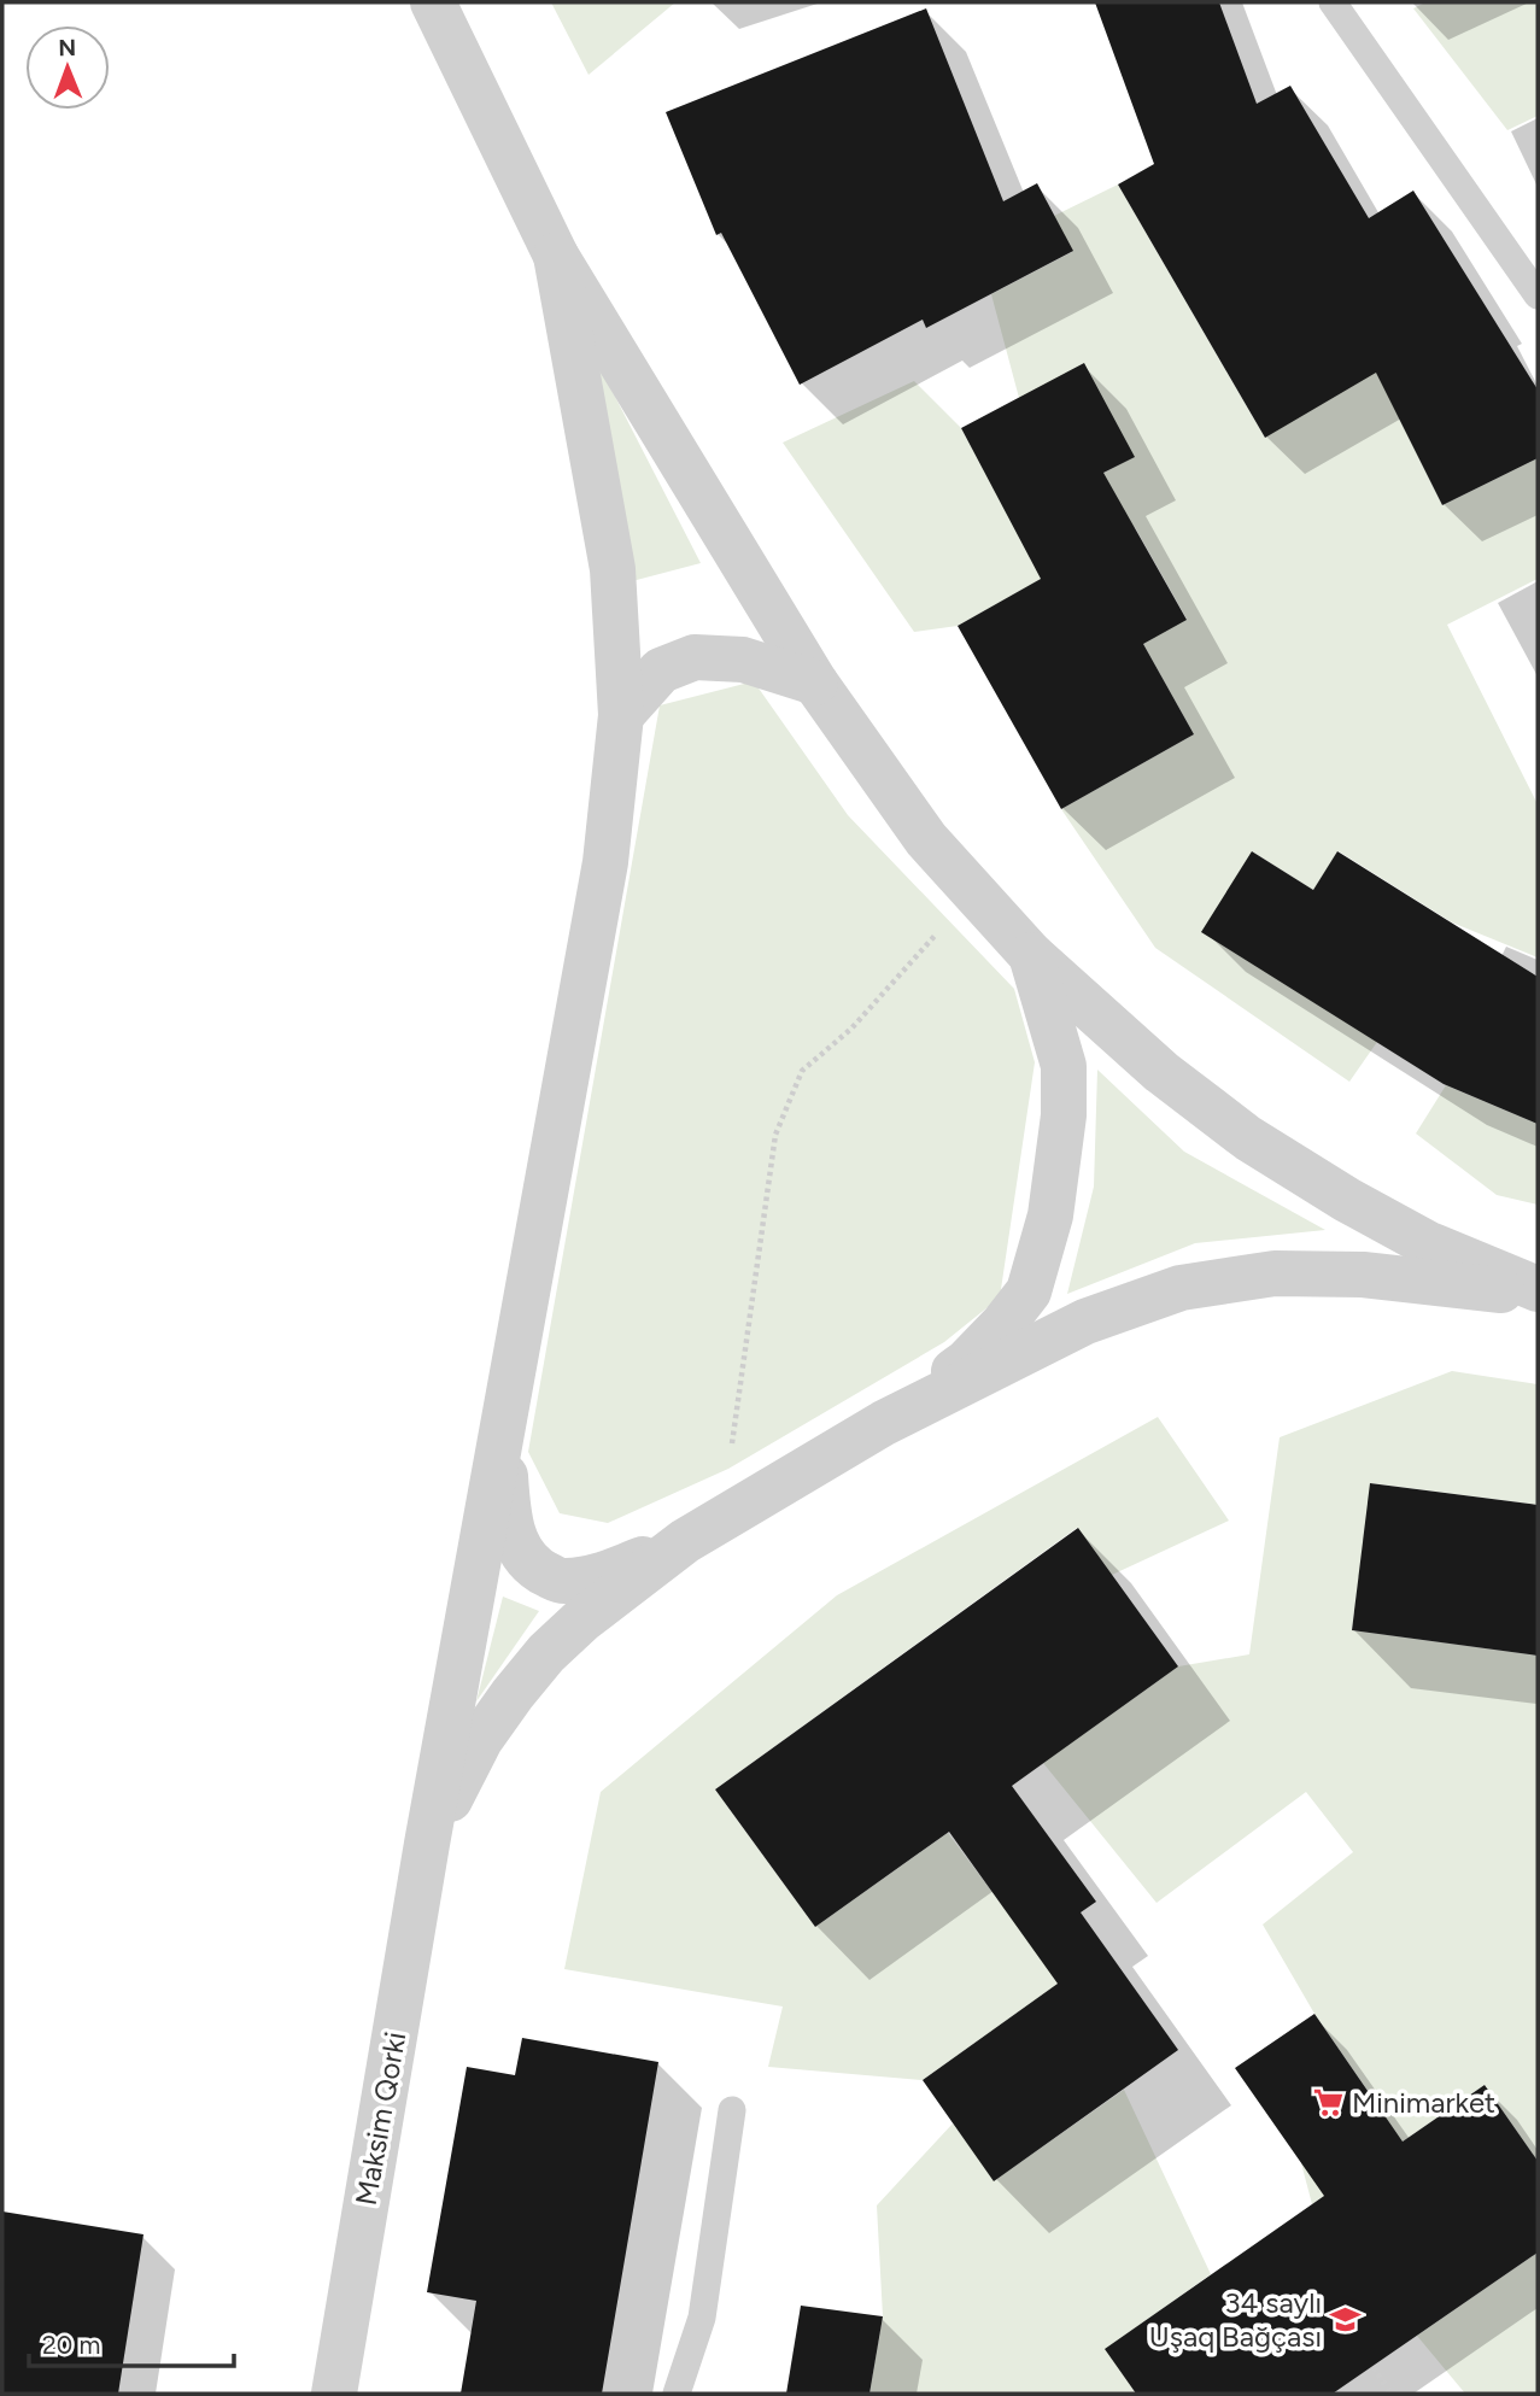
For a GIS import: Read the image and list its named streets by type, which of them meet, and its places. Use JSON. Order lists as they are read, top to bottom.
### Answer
{
  "streets": {
    "street": ["Maksim Qorki"]
  },
  "places": {
    "supermarket": ["Minimarket"],
    "school or university": ["34 saylı Uşaq Bağçası"]
  },
  "scale_bar": "20 m",
  "north": "top"
}
